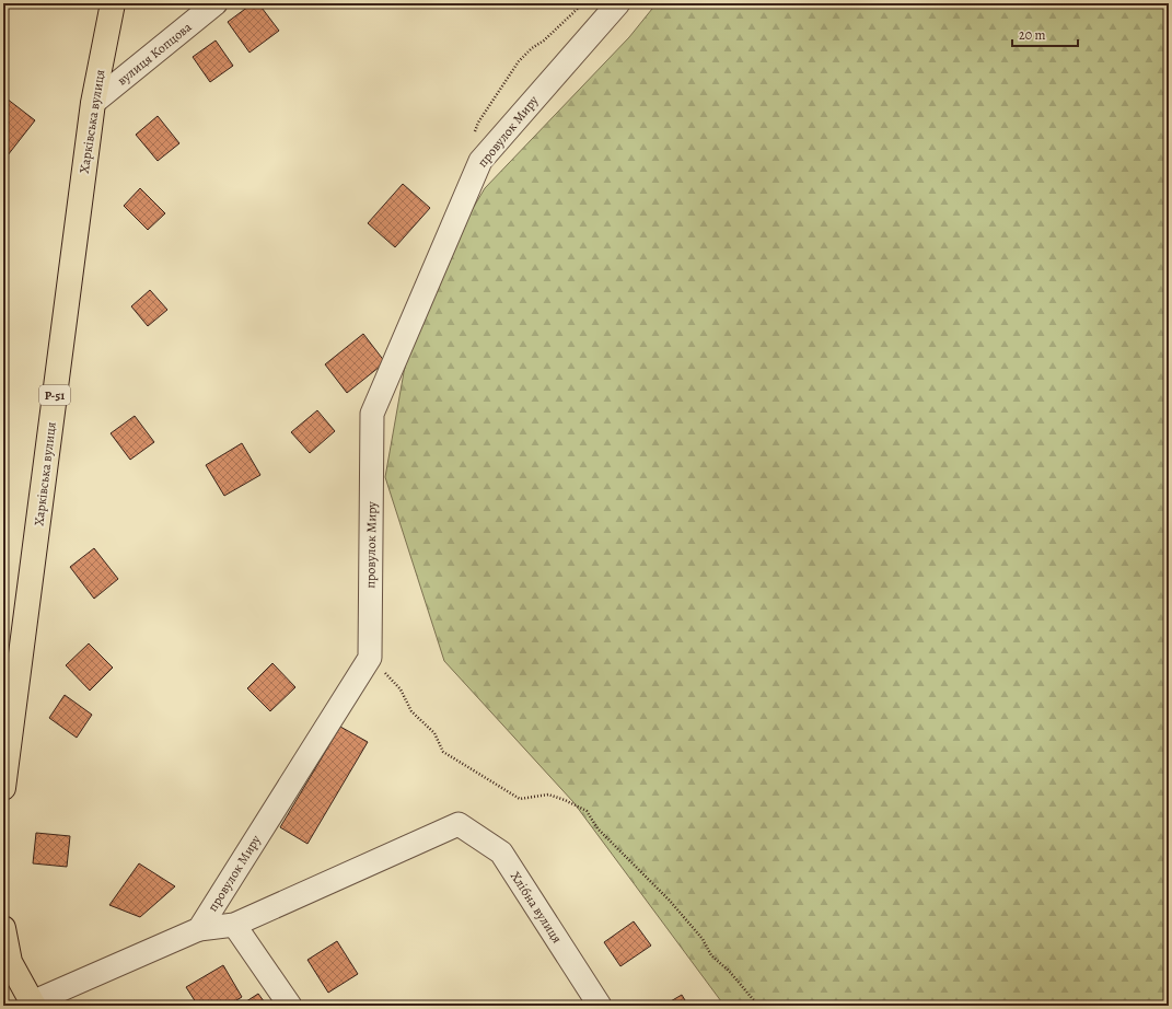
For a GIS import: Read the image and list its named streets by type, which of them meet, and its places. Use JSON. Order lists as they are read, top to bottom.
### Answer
{
  "streets": {
    "main road": ["Харківська вулиця", "Р-51"],
    "street": ["вулиця Копцова", "провулок Миру", "Хлібна вулиця"]
  },
  "crossings": [
    ["вулиця Копцова", "Харківська вулиця"]
  ],
  "scale_bar": "20 m"
}
